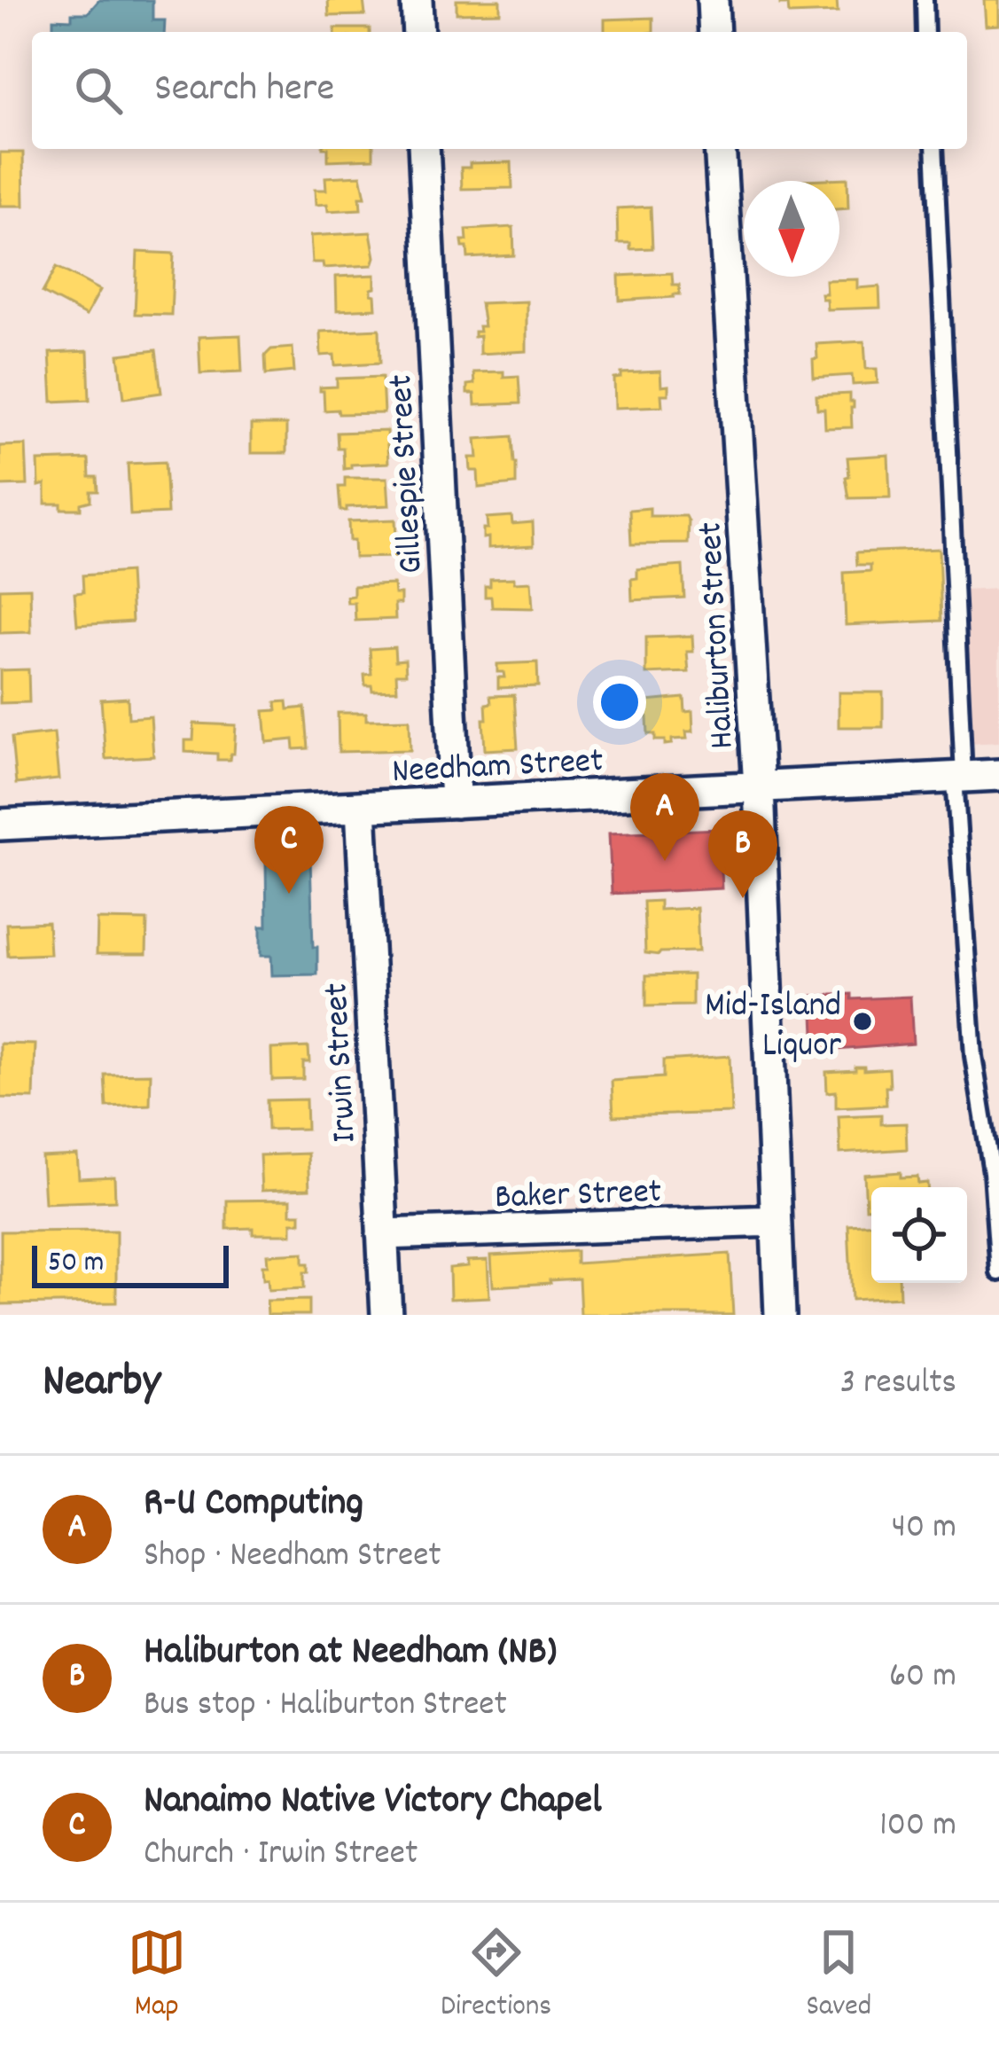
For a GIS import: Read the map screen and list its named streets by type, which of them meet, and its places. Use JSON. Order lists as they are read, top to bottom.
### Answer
{
  "streets": {
    "street": [
      "Gillespie Street",
      "Haliburton Street",
      "Needham Street",
      "Irwin Street",
      "Baker Street"
    ]
  },
  "crossings": [
    ["Gillespie Street", "Needham Street"],
    ["Haliburton Street", "Needham Street"],
    ["Haliburton Street", "Baker Street"],
    ["Needham Street", "Irwin Street"],
    ["Irwin Street", "Baker Street"]
  ],
  "places": ["Mid-Island Liquor"],
  "scale_bar": "50 m",
  "north": "bottom",
  "page": {
    "search": "Search here",
    "pins": ["A", "C", "B"],
    "scale": "50 m",
    "heading": ["Nearby", "3 results"],
    "list": [
      {
        "mark": "A",
        "name": "R-U Computing",
        "note": "Shop · Needham Street",
        "value": "40 m"
      },
      {
        "mark": "B",
        "name": "Haliburton at Needham (NB)",
        "note": "Bus stop · Haliburton Street",
        "value": "60 m"
      },
      {
        "mark": "C",
        "name": "Nanaimo Native Victory Chapel",
        "note": "Church · Irwin Street",
        "value": "100 m"
      }
    ],
    "nav": ["Map", "Directions", "Saved"]
  }
}
